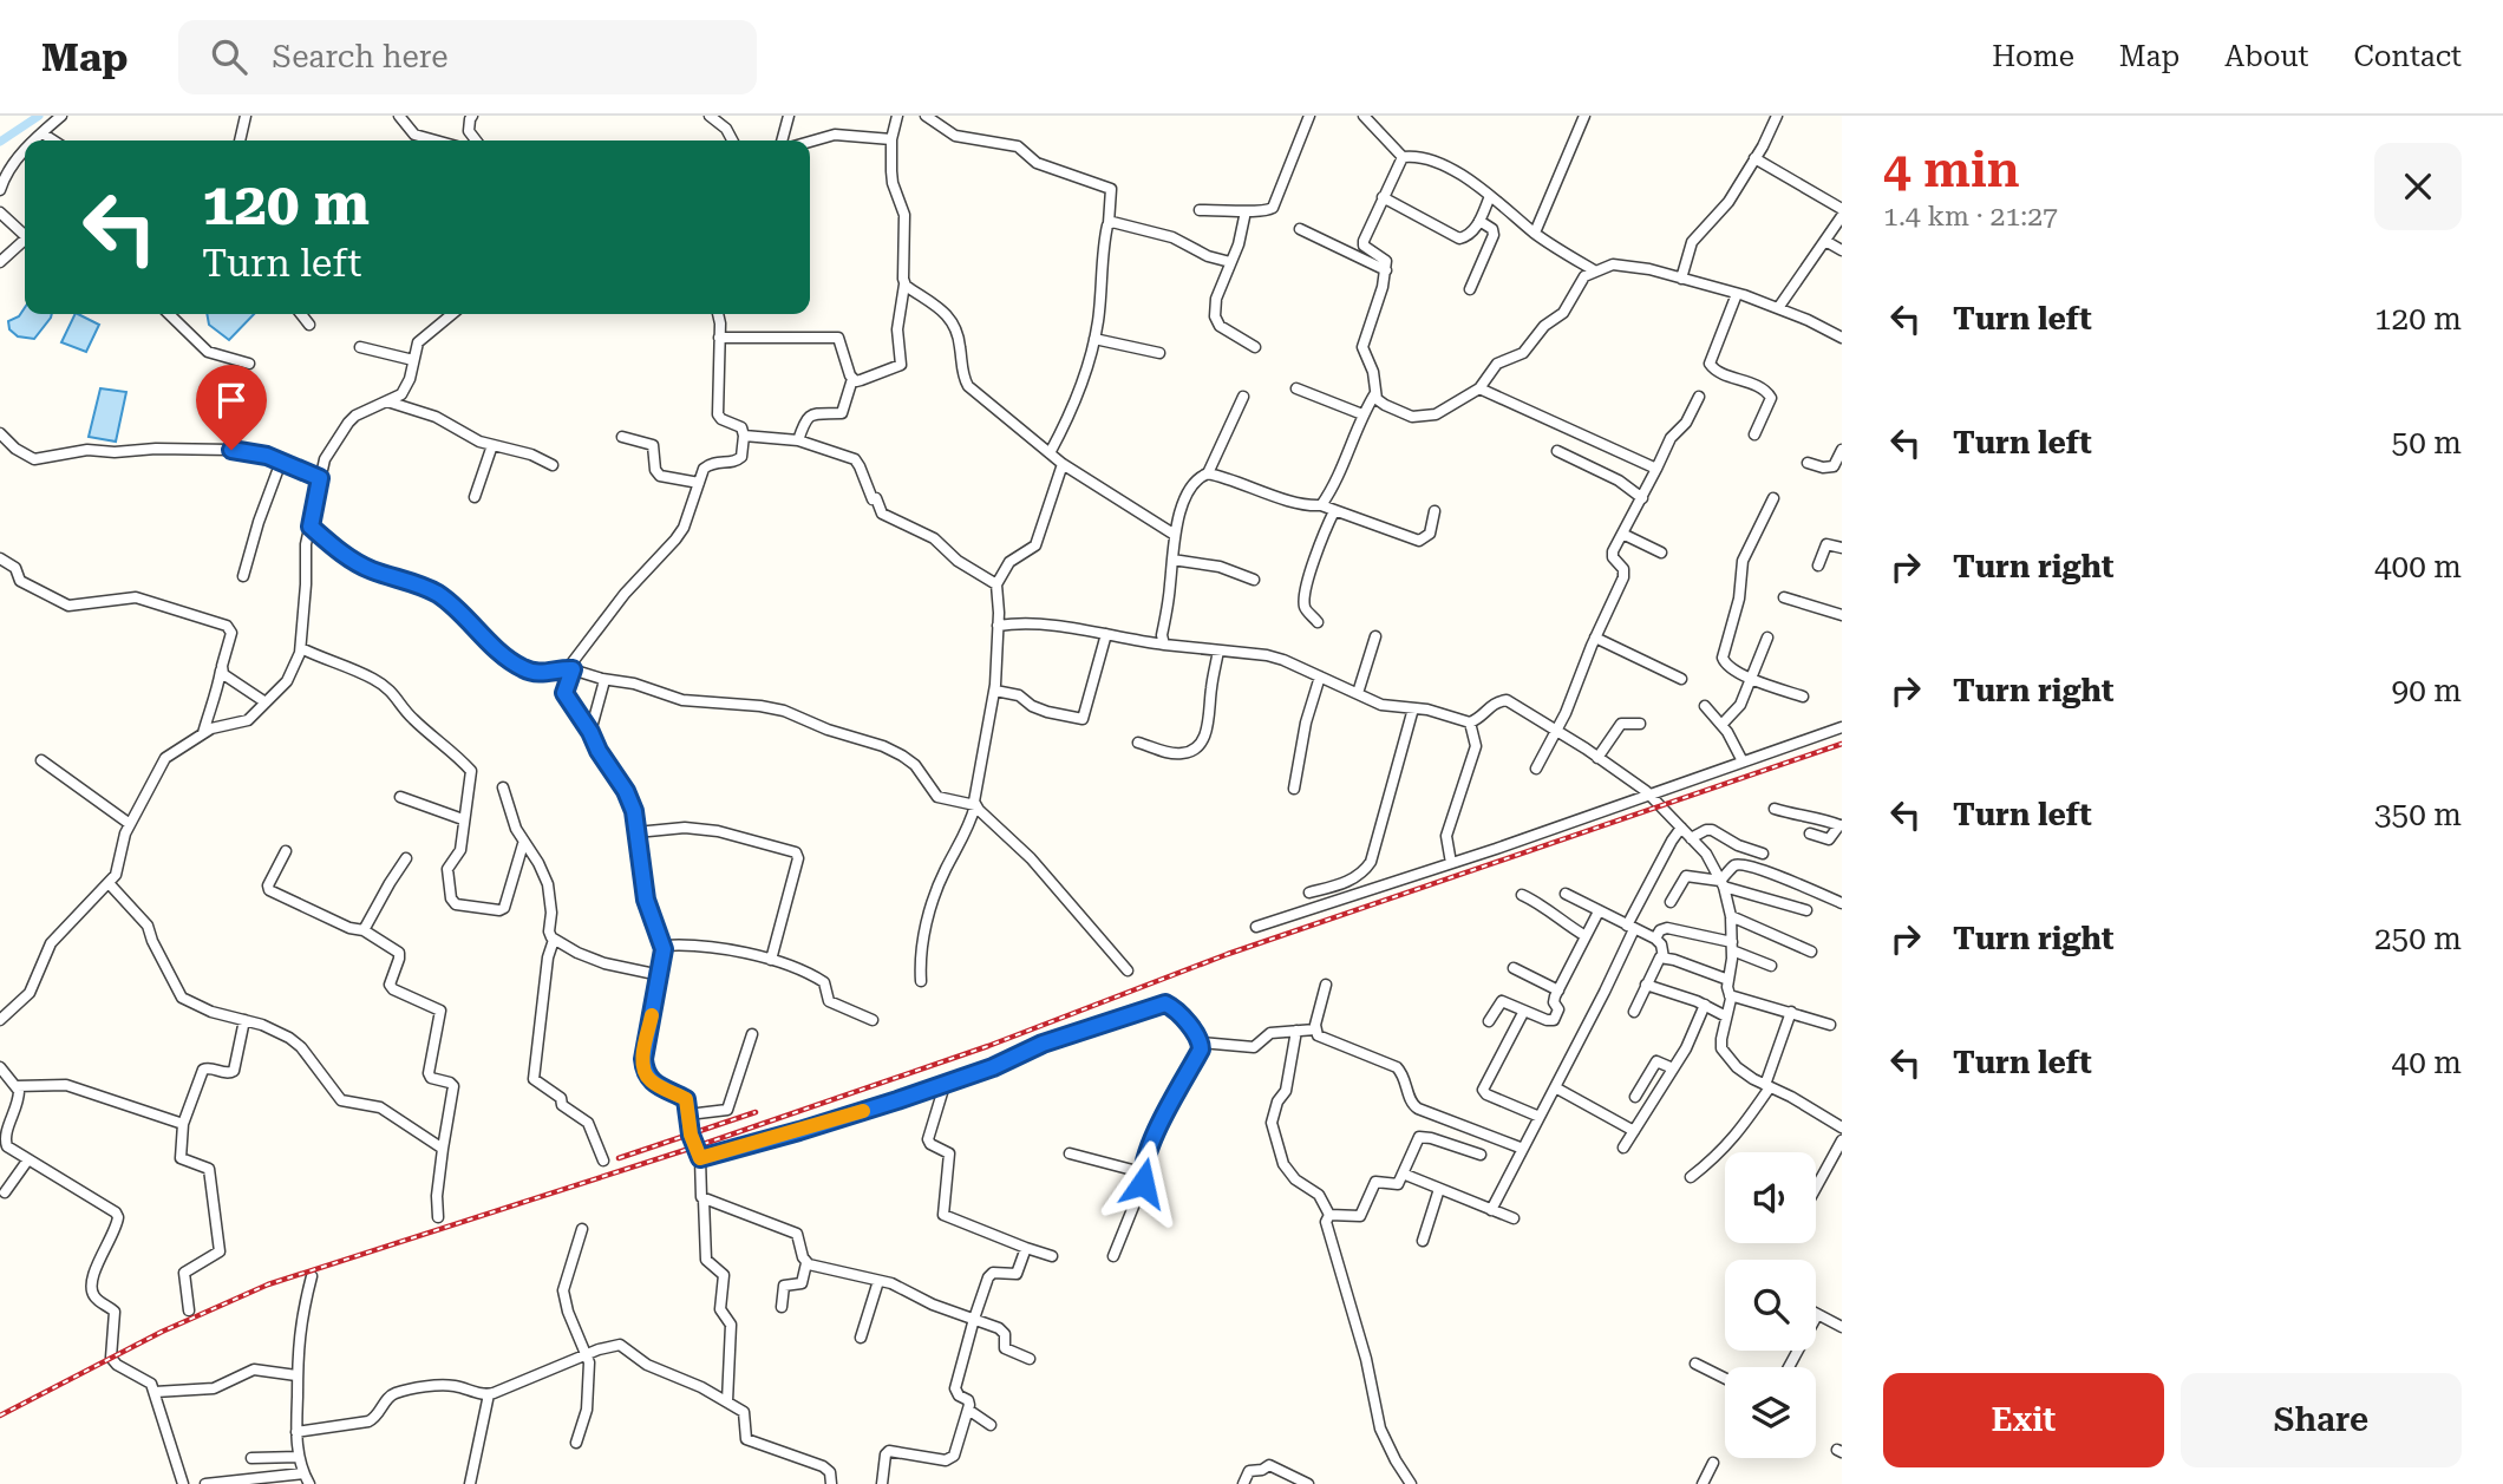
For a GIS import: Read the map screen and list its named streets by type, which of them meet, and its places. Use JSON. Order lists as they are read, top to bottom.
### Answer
{
  "page": {
    "header": "Map",
    "search": "Search here",
    "nav": [
      "Home",
      "Map",
      "About",
      "Contact"
    ],
    "heading": ["4 min", "1.4 km · 21:27"],
    "turn": ["120 m", "Turn left"],
    "list": [
      {
        "name": "Turn left",
        "value": "120 m"
      },
      {
        "name": "Turn left",
        "value": "50 m"
      },
      {
        "name": "Turn right",
        "value": "400 m"
      },
      {
        "name": "Turn right",
        "value": "90 m"
      },
      {
        "name": "Turn left",
        "value": "350 m"
      },
      {
        "name": "Turn right",
        "value": "250 m"
      },
      {
        "name": "Turn left",
        "value": "40 m"
      }
    ],
    "buttons": ["Exit", "Share"]
  }
}
